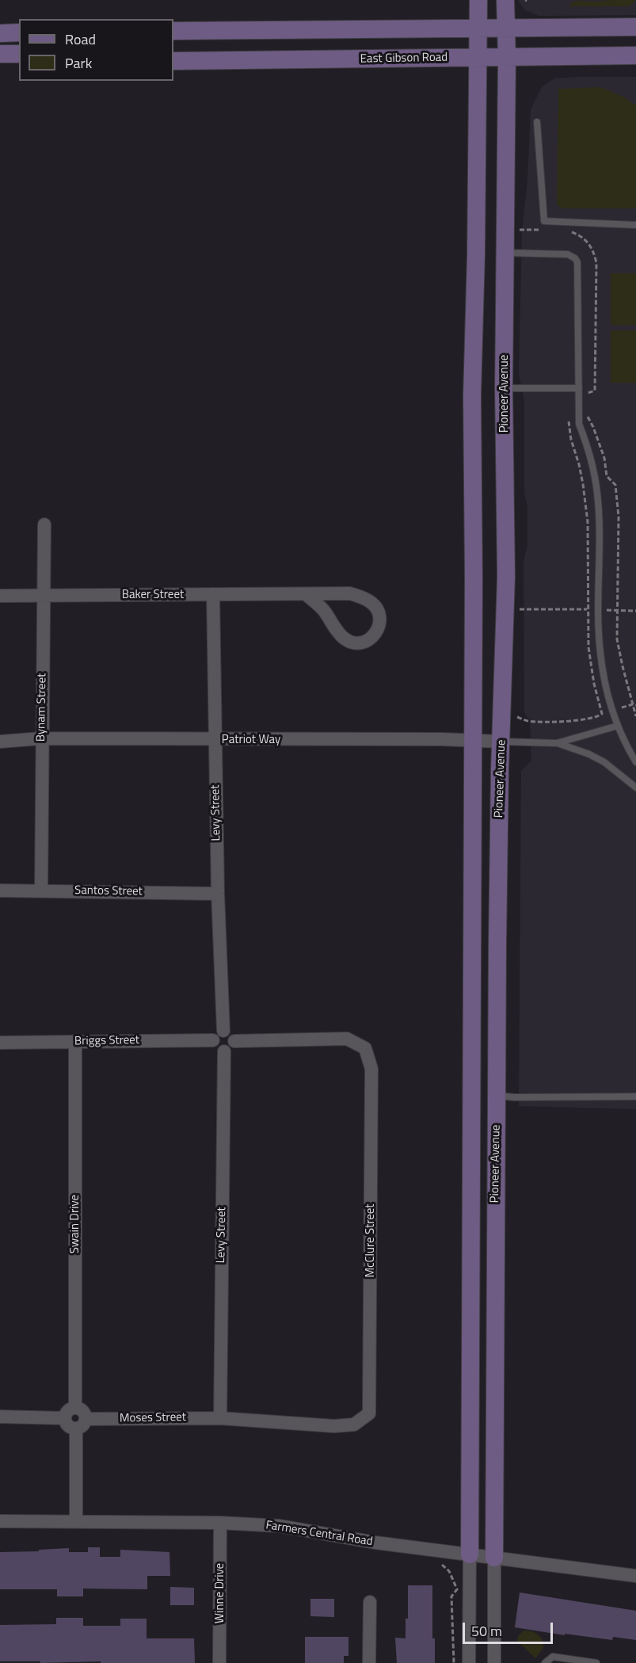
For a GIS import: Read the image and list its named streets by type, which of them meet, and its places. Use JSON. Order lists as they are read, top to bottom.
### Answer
{
  "streets": {
    "street": [
      "East Gibson Road",
      "Pioneer Avenue",
      "Baker Street",
      "Bynam Street",
      "Patriot Way",
      "Levy Street",
      "Santos Street",
      "Briggs Street",
      "Swain Drive",
      "McClure Street",
      "Moses Street",
      "Farmers Central Road",
      "Winne Drive"
    ]
  },
  "crossings": [
    ["East Gibson Road", "Pioneer Avenue"],
    ["Pioneer Avenue", "Patriot Way"],
    ["Pioneer Avenue", "Farmers Central Road"],
    ["Baker Street", "Bynam Street"],
    ["Baker Street", "Levy Street"],
    ["Bynam Street", "Patriot Way"],
    ["Bynam Street", "Santos Street"],
    ["Patriot Way", "Levy Street"],
    ["Levy Street", "Santos Street"],
    ["Levy Street", "Briggs Street"],
    ["Levy Street", "McClure Street"],
    ["Levy Street", "Moses Street"],
    ["Briggs Street", "Swain Drive"],
    ["Briggs Street", "McClure Street"],
    ["Swain Drive", "Moses Street"],
    ["McClure Street", "Moses Street"],
    ["Farmers Central Road", "Winne Drive"]
  ],
  "legend": ["Road", "Park"],
  "scale_bar": "50 m"
}
